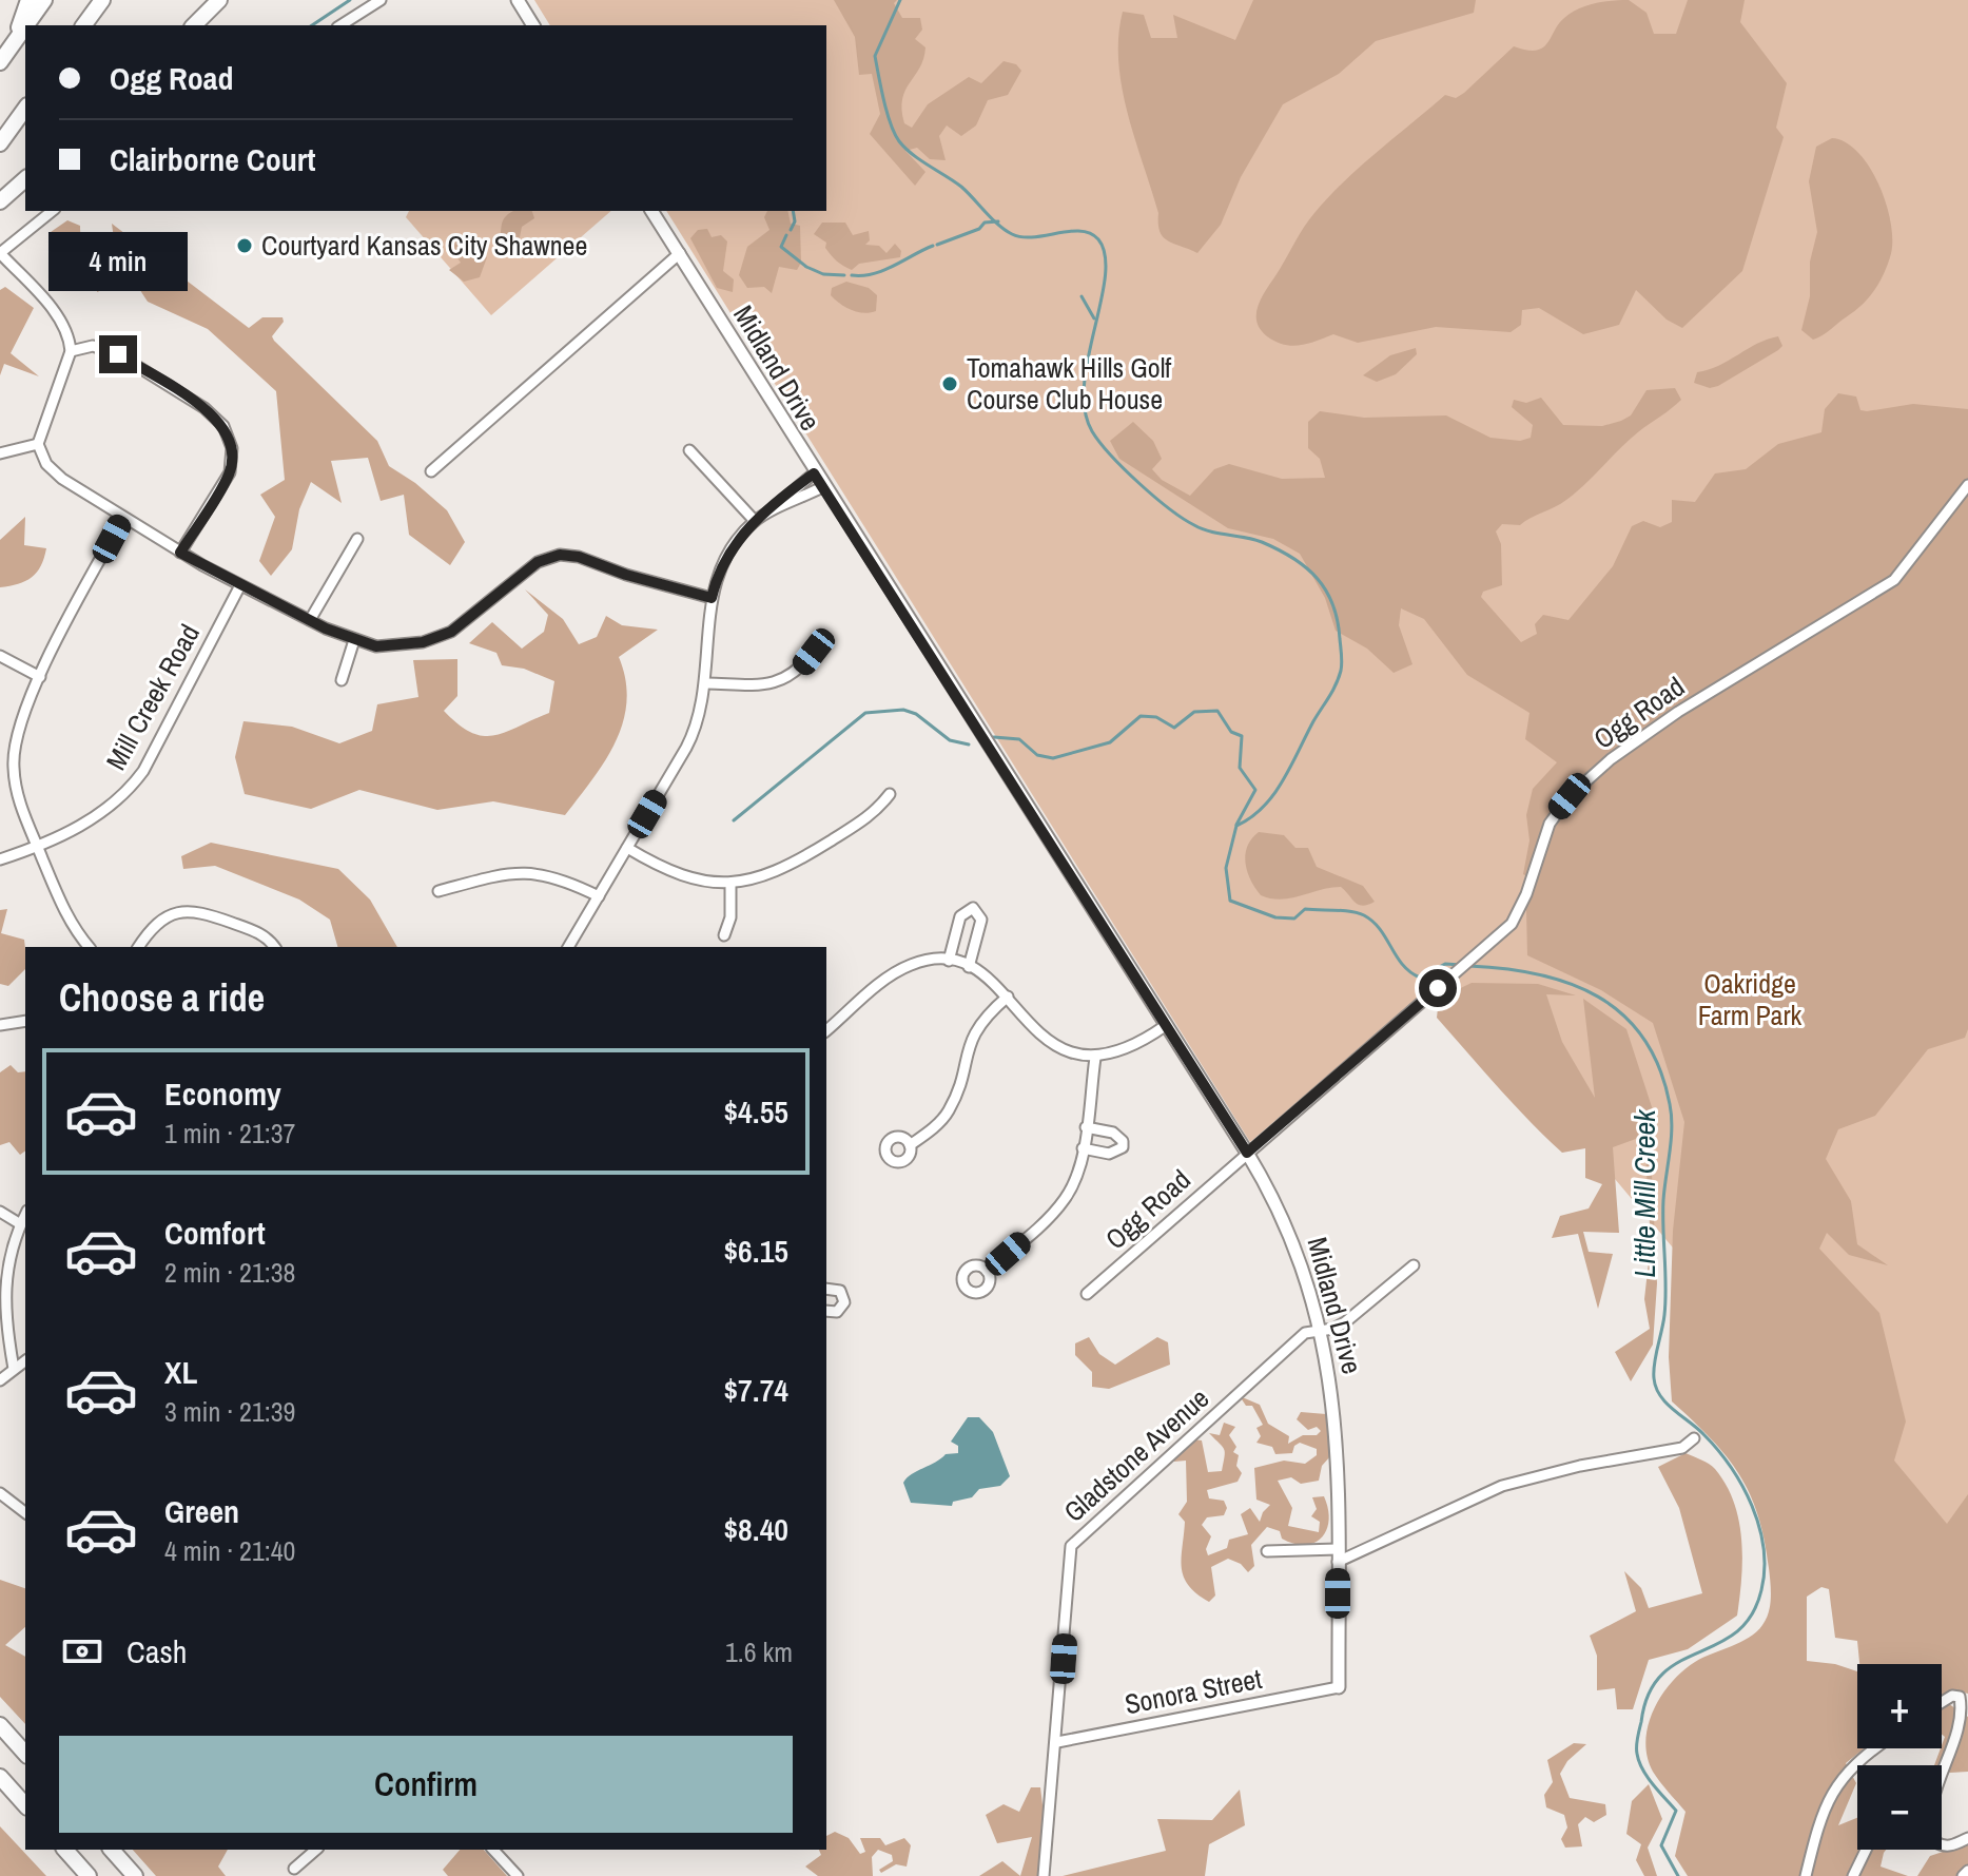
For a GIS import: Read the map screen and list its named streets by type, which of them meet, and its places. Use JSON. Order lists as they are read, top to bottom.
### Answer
{
  "streets": {
    "main road": ["Midland Drive"],
    "street": [
      "Mill Creek Road",
      "Ogg Road",
      "Gladstone Avenue",
      "Sonora Street"
    ]
  },
  "crossings": [
    ["Midland Drive", "Ogg Road"],
    ["Midland Drive", "Gladstone Avenue"],
    ["Midland Drive", "Sonora Street"],
    ["Gladstone Avenue", "Sonora Street"]
  ],
  "water": ["Little Mill Creek"],
  "parks": ["Oakridge Farm Park"],
  "places": ["Courtyard Kansas City Shawnee", "Tomahawk Hills Golf Course Club House"],
  "page": {
    "banner": ["Ogg Road", "Clairborne Court"],
    "bubble": "4 min",
    "heading": "Choose a ride",
    "list": [
      {
        "name": "Economy",
        "note": "1 min · 21:37",
        "value": "$4.55"
      },
      {
        "name": "Comfort",
        "note": "2 min · 21:38",
        "value": "$6.15"
      },
      {
        "name": "XL",
        "note": "3 min · 21:39",
        "value": "$7.74"
      },
      {
        "name": "Green",
        "note": "4 min · 21:40",
        "value": "$8.40"
      }
    ],
    "pay": ["Cash", "1.6 km"],
    "map_buttons": ["+", "−"],
    "buttons": "Confirm"
  }
}
